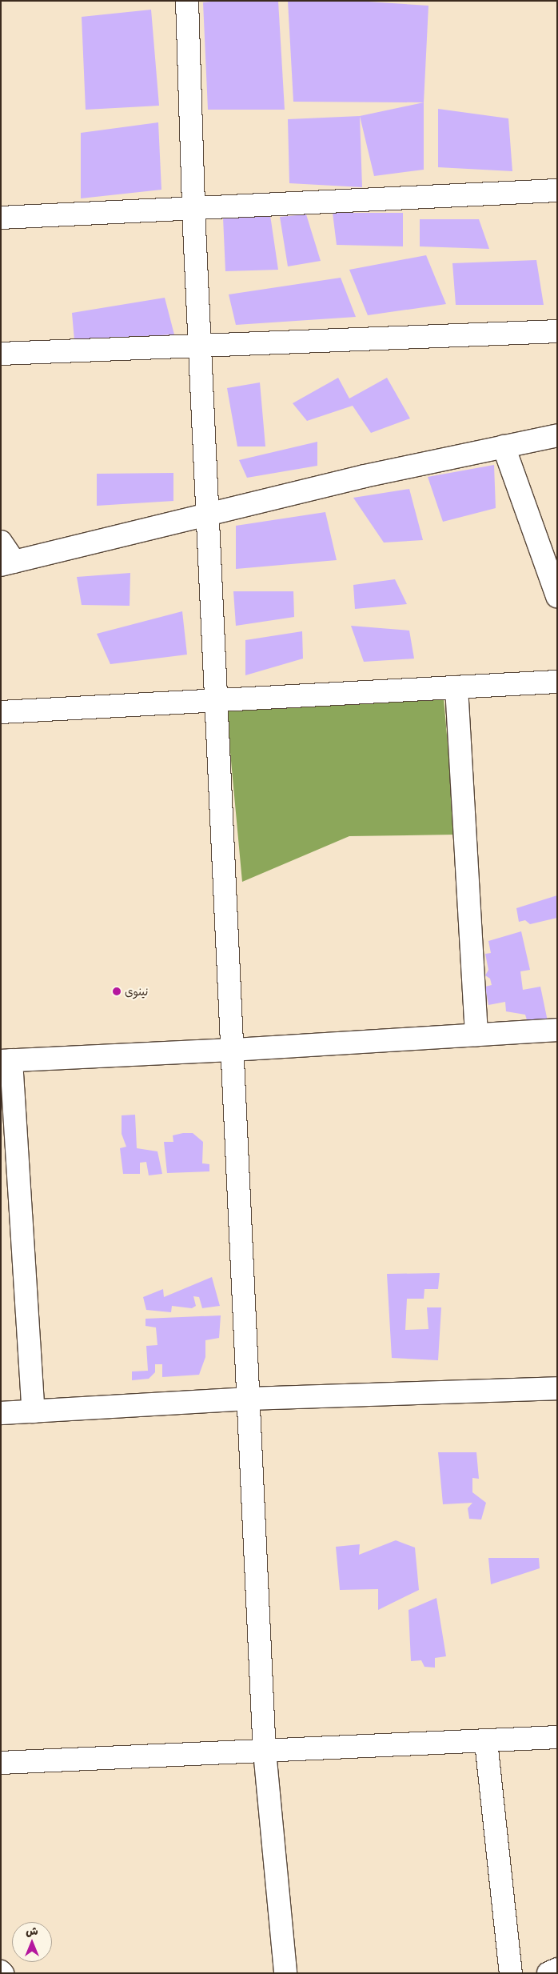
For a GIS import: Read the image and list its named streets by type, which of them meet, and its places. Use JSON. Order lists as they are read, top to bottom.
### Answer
{
  "places": ["نينوى"],
  "north": "top"
}
